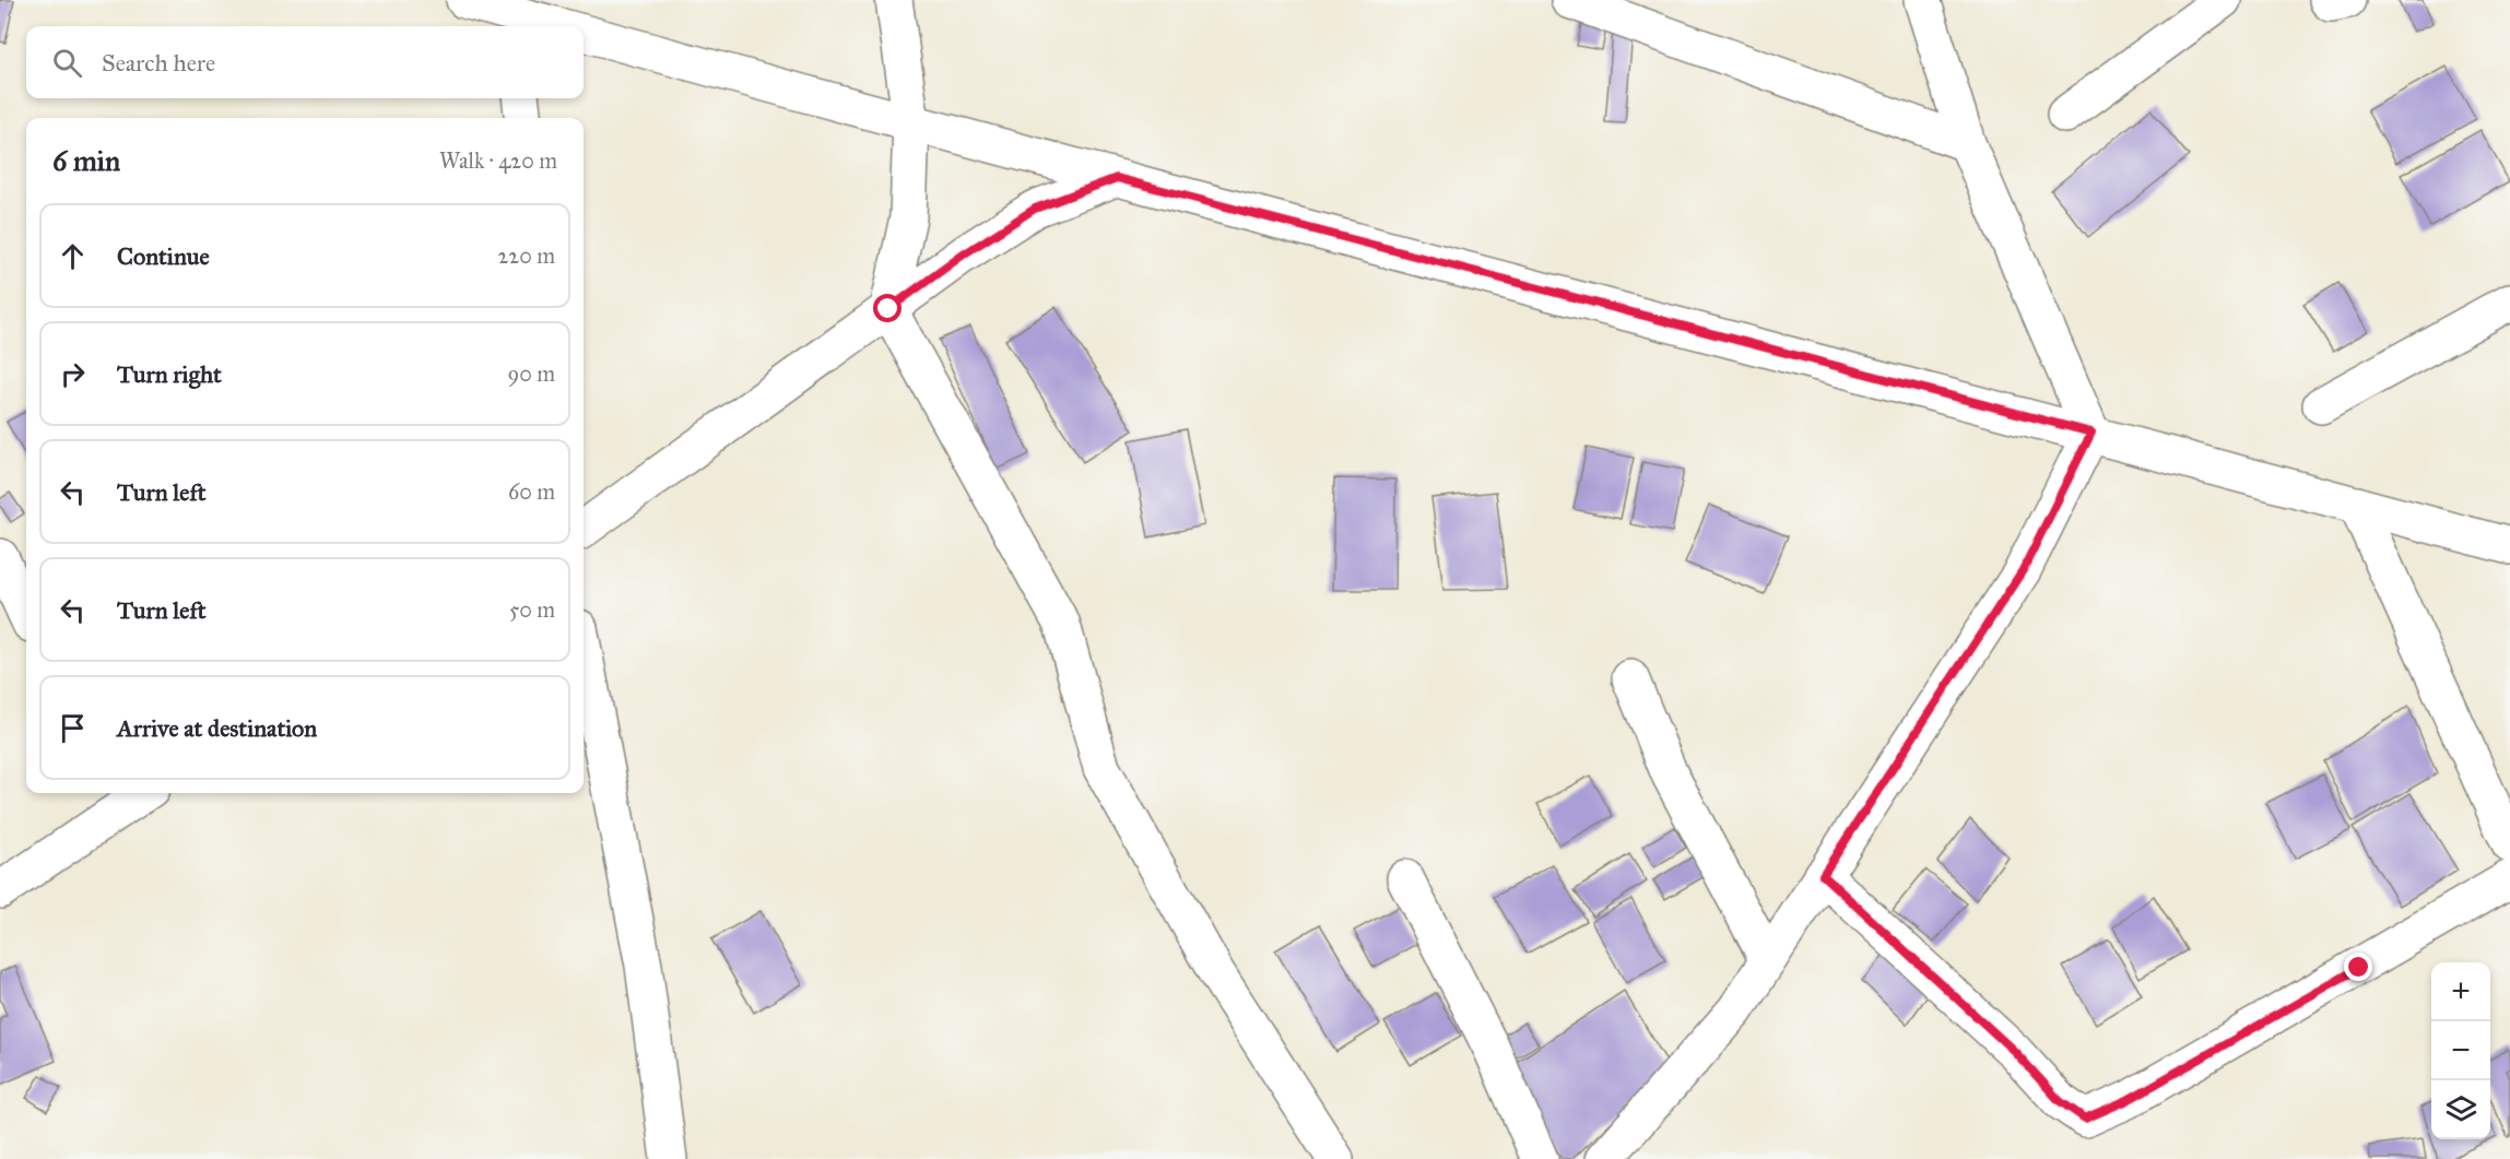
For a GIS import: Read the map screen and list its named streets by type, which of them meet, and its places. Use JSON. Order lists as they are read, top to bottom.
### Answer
{
  "page": {
    "search": "Search here",
    "heading": ["6 min", "Walk · 420 m"],
    "list": [
      ["Continue", "220 m"],
      ["Turn right", "90 m"],
      ["Turn left", "60 m"],
      ["Turn left", "50 m"],
      "Arrive at destination"
    ],
    "map_buttons": ["+", "−"]
  }
}
